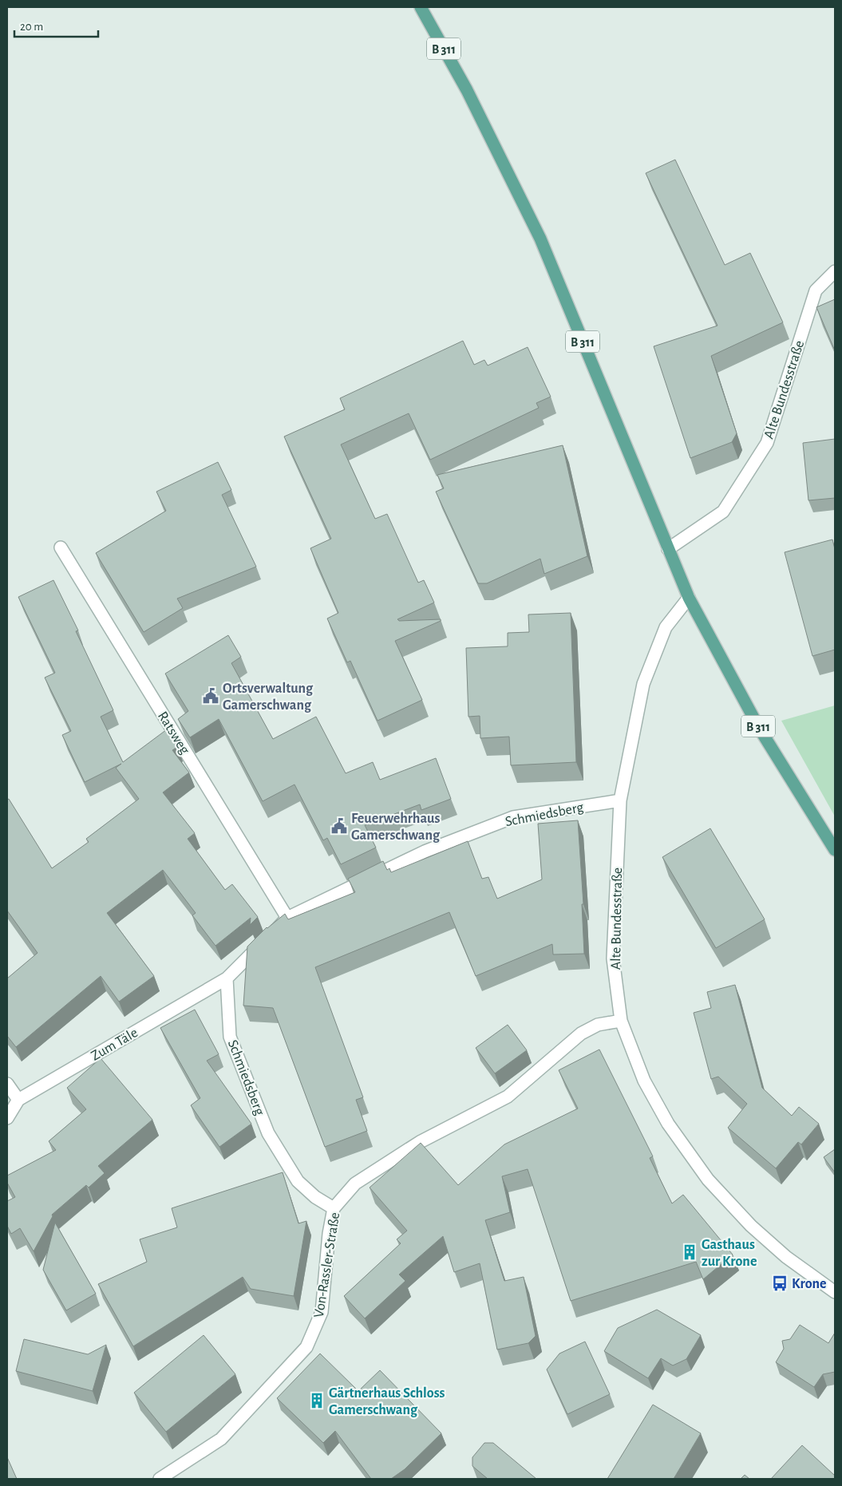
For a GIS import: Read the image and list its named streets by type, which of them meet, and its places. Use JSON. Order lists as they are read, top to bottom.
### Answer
{
  "streets": {
    "main road": ["B 311"],
    "street": [
      "Alte Bundesstraße",
      "Ratsweg",
      "Schmiedsberg",
      "Zum Täle",
      "Von-Rassler-Straße"
    ]
  },
  "crossings": [
    ["B 311", "Alte Bundesstraße"],
    ["Alte Bundesstraße", "Schmiedsberg"],
    ["Alte Bundesstraße", "Von-Rassler-Straße"],
    ["Ratsweg", "Schmiedsberg"],
    ["Schmiedsberg", "Zum Täle"],
    ["Schmiedsberg", "Von-Rassler-Straße"]
  ],
  "places": {
    "public building": ["Ortsverwaltung Gamerschwang", "Feuerwehrhaus Gamerschwang"],
    "building": ["Gasthaus zur Krone", "Gärtnerhaus Schloss Gamerschwang"],
    "bus stop": ["Krone"]
  },
  "scale_bar": "20 m"
}
